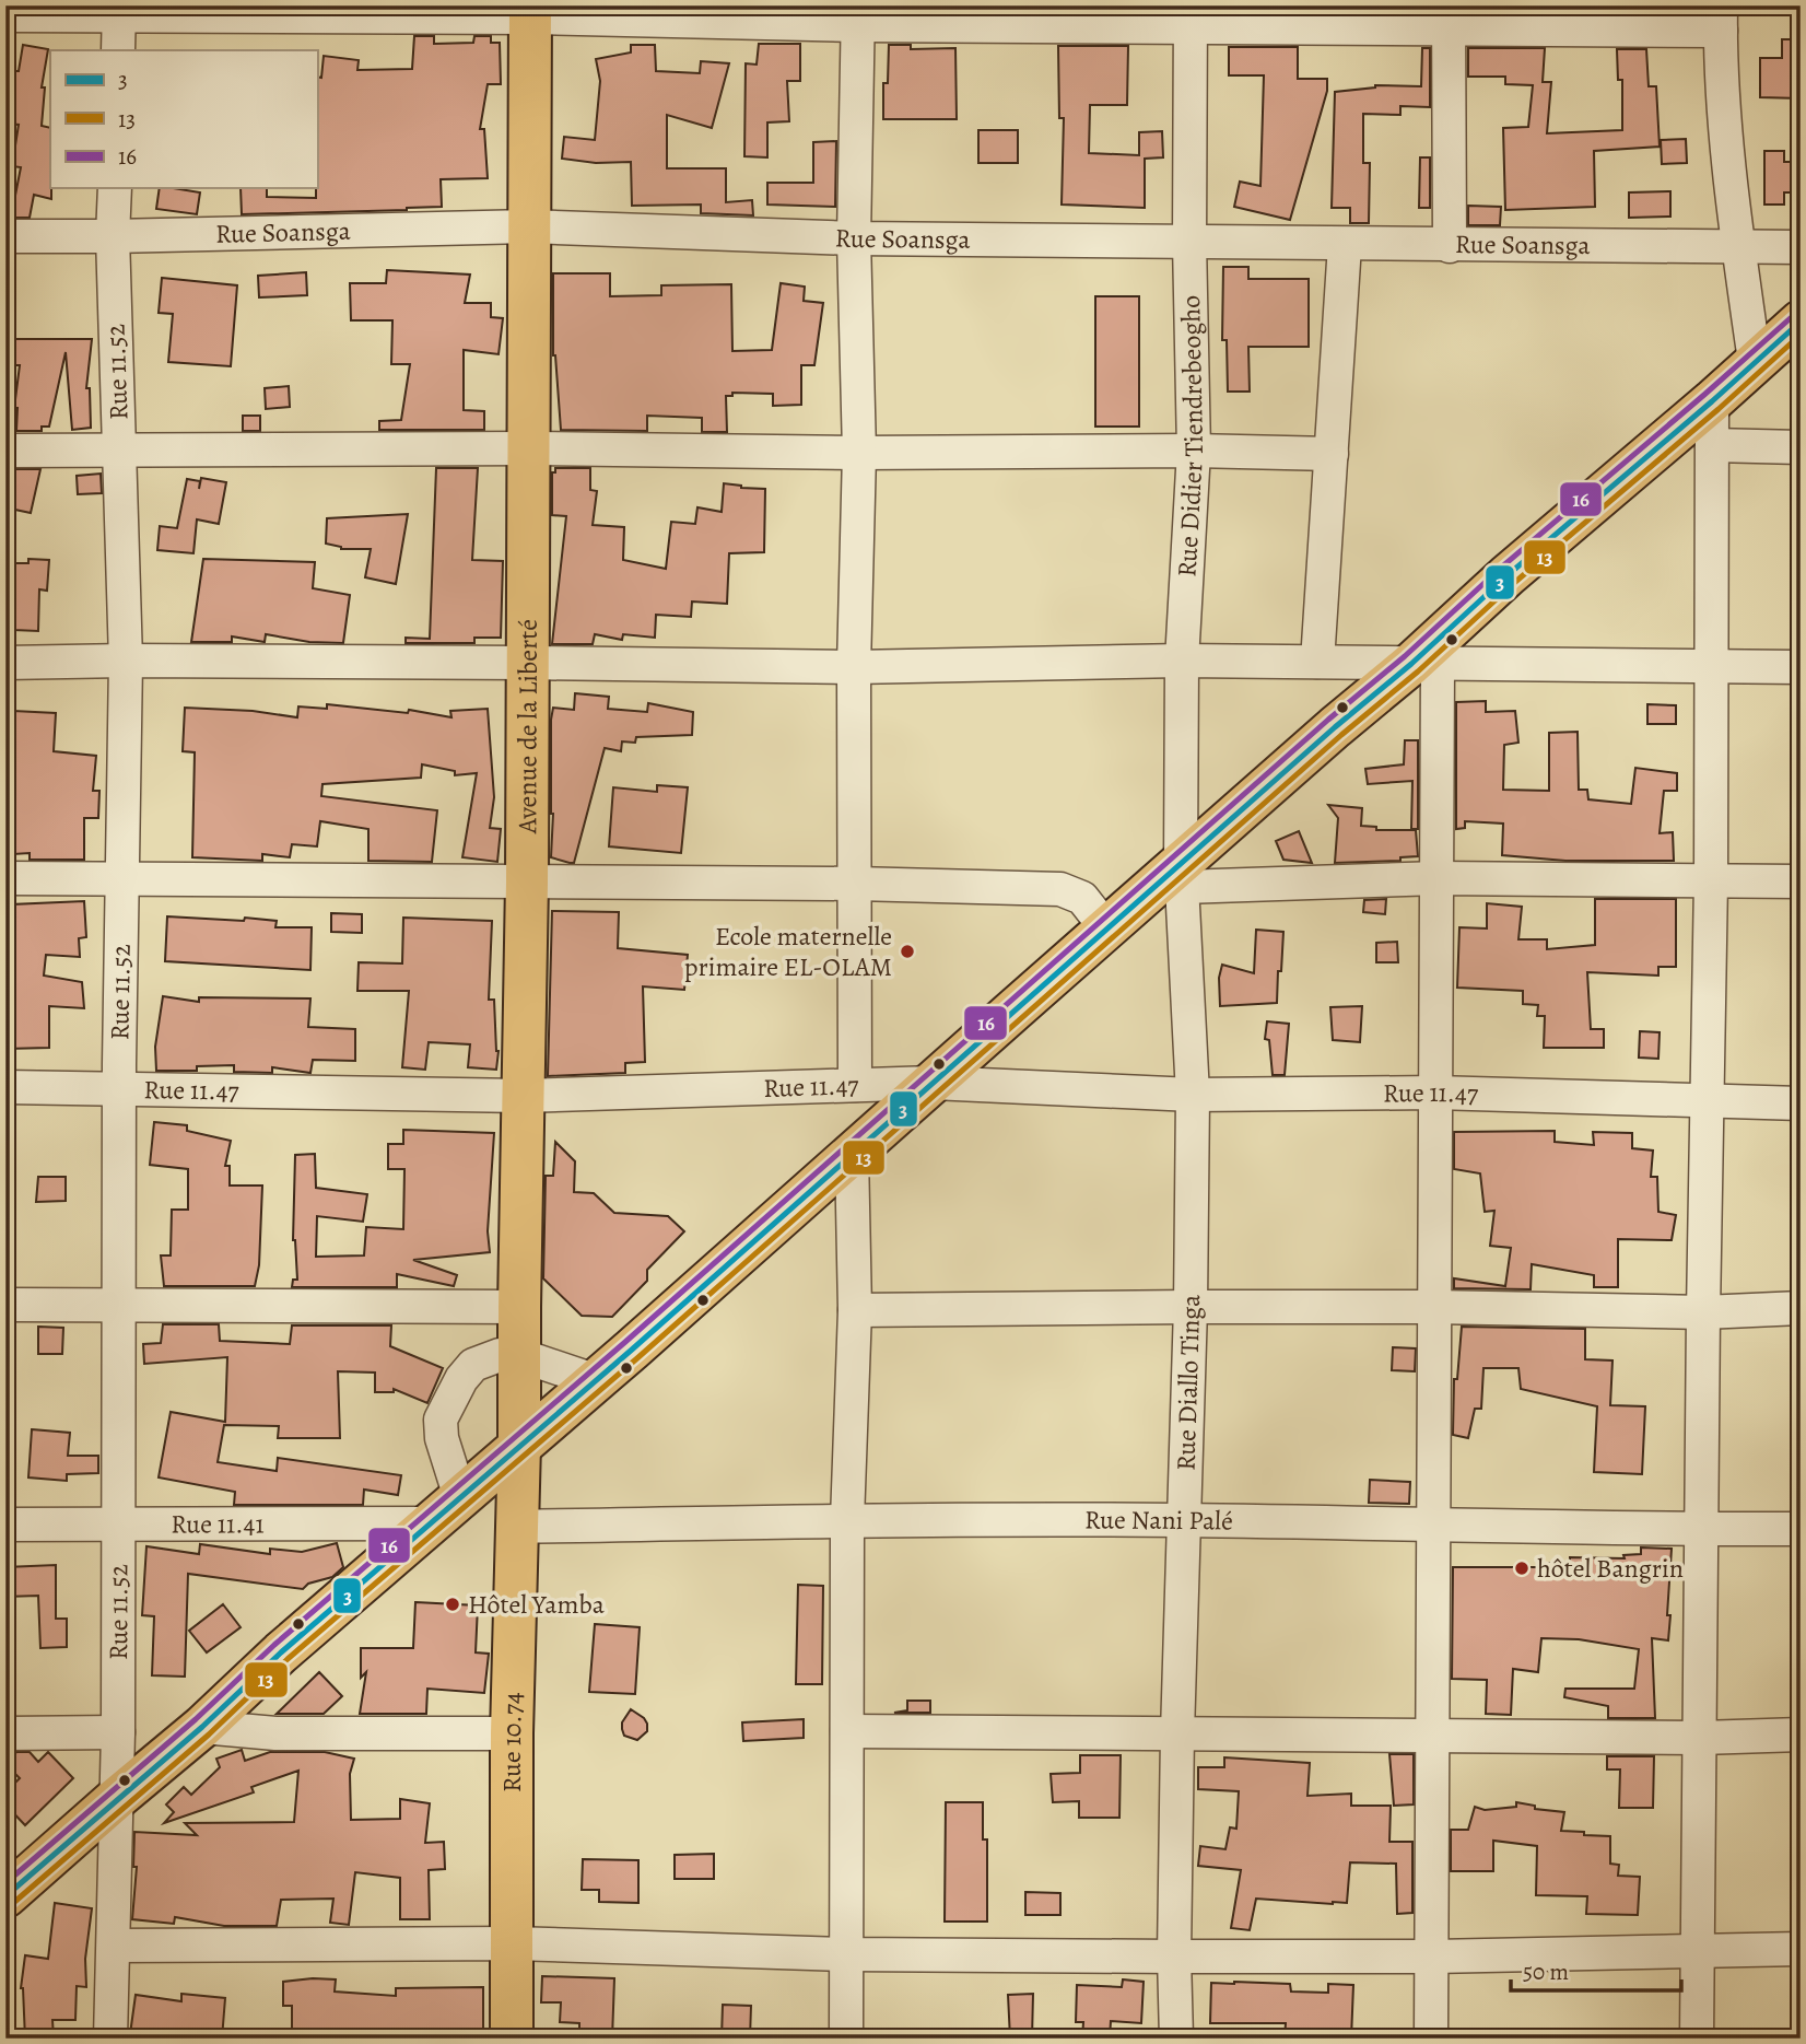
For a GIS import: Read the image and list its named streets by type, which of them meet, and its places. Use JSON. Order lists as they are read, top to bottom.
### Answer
{
  "streets": {
    "main road": ["Avenue de la Liberté", "Rue 10.74"],
    "street": [
      "Rue Soansga",
      "Rue 11.52",
      "Rue Didier Tiendrebeogho",
      "Rue 11.47",
      "Rue Diallo Tinga",
      "Rue Nani Palé",
      "Rue 11.41"
    ]
  },
  "crossings": [
    ["Rue Soansga", "Rue 11.52"],
    ["Rue Soansga", "Rue Didier Tiendrebeogho"],
    ["Rue Soansga", "Avenue de la Liberté"],
    ["Rue 11.52", "Rue 11.47"],
    ["Rue 11.52", "Rue 11.41"],
    ["Rue Didier Tiendrebeogho", "Rue Diallo Tinga"],
    ["Avenue de la Liberté", "Rue 11.47"],
    ["Avenue de la Liberté", "Rue 10.74"],
    ["Rue 11.47", "Rue Diallo Tinga"],
    ["Rue Diallo Tinga", "Rue Nani Palé"],
    ["Rue Nani Palé", "Rue 10.74"]
  ],
  "places": ["Ecole maternelle primaire EL-OLAM", "hôtel Bangrin", "Hôtel Yamba"],
  "lines": ["transit line 16", "transit line 3", "transit line 13"],
  "legend": ["3", "13", "16"],
  "scale_bar": "50 m"
}
